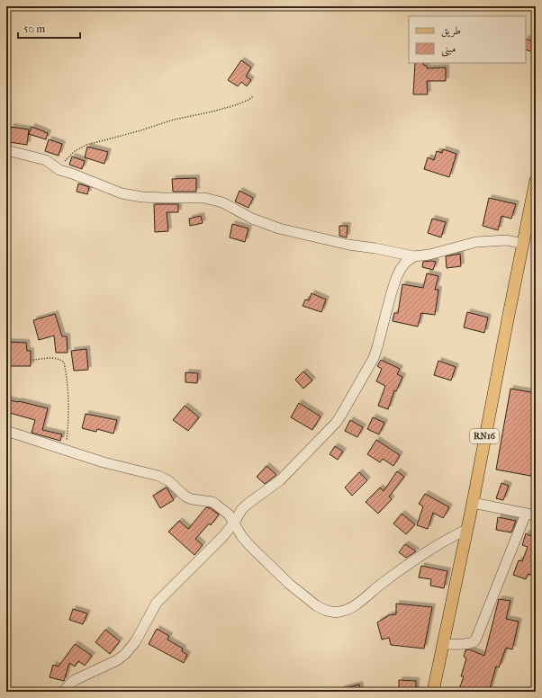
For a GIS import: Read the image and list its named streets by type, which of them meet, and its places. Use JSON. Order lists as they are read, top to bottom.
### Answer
{
  "streets": {
    "main road": ["RN16"]
  },
  "legend": ["طريق", "مبنى"],
  "scale_bar": "50 m"
}
